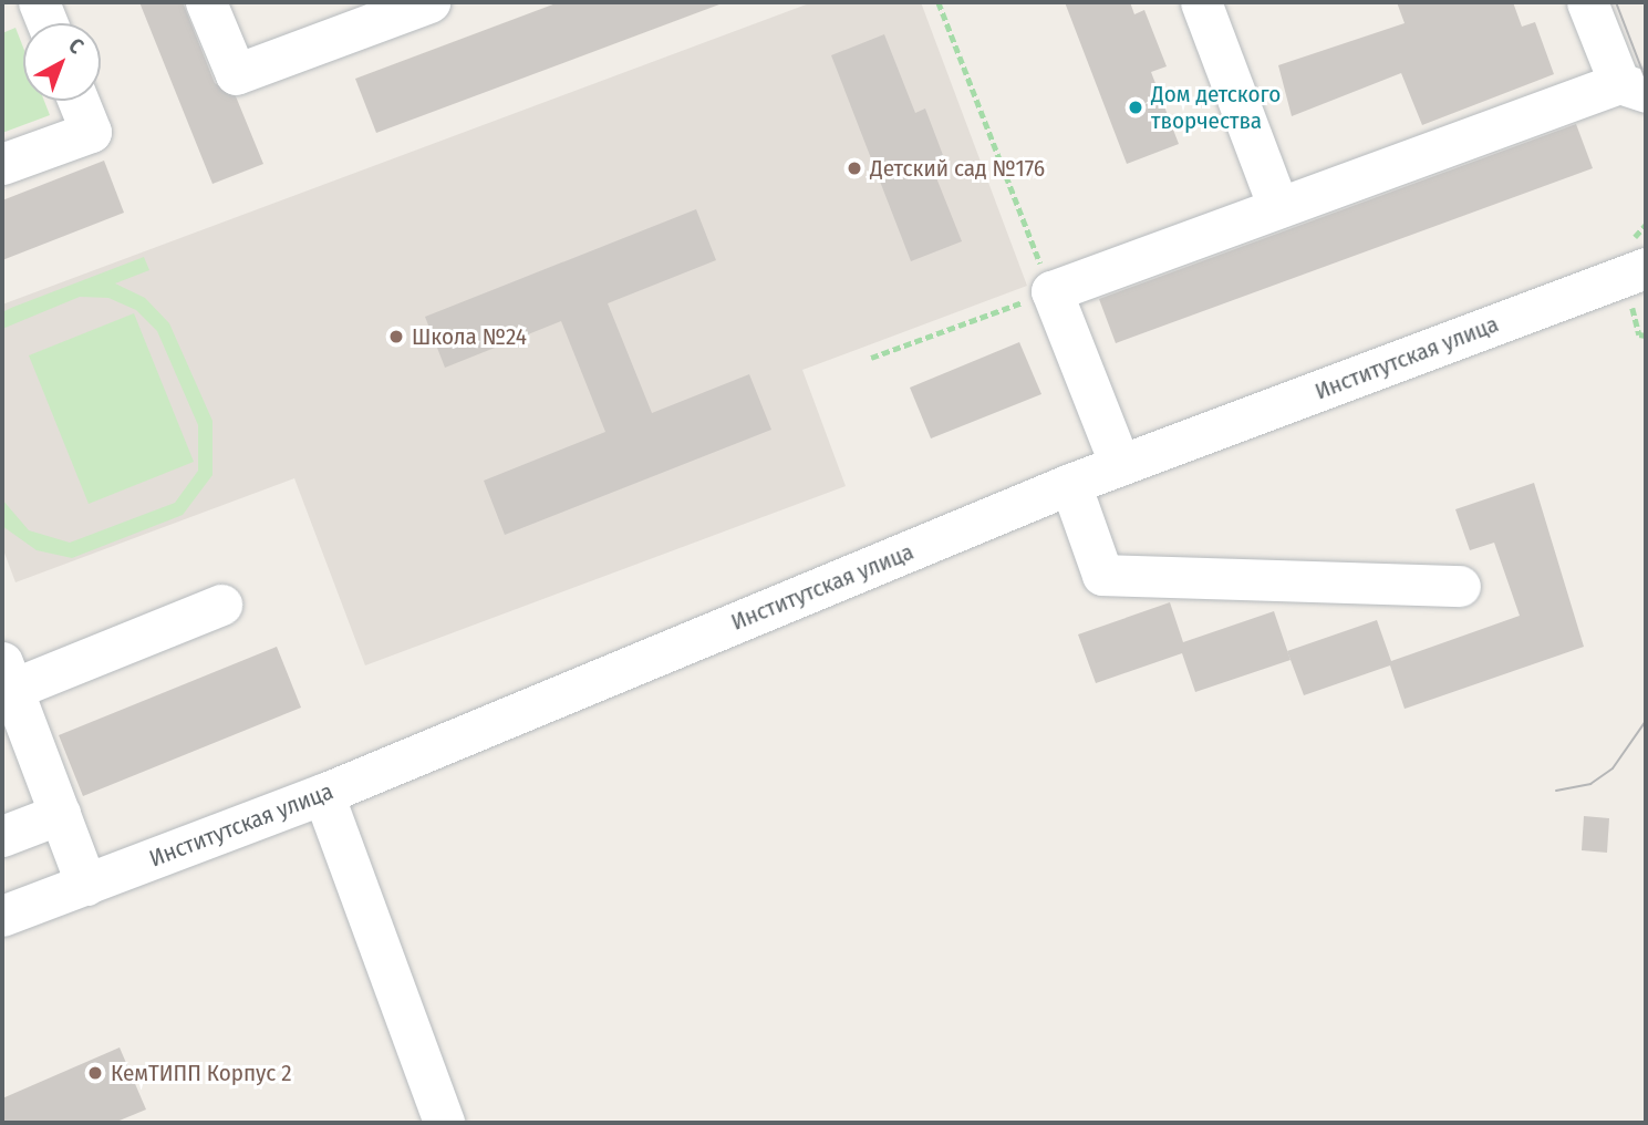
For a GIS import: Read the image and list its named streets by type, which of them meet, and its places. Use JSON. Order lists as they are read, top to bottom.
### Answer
{
  "streets": {
    "street": ["Институтская улица"]
  },
  "places": [
    "Дом детского творчества",
    "Детский сад №176",
    "Школа №24",
    "КемТИПП Корпус 2"
  ],
  "north": "top right"
}
